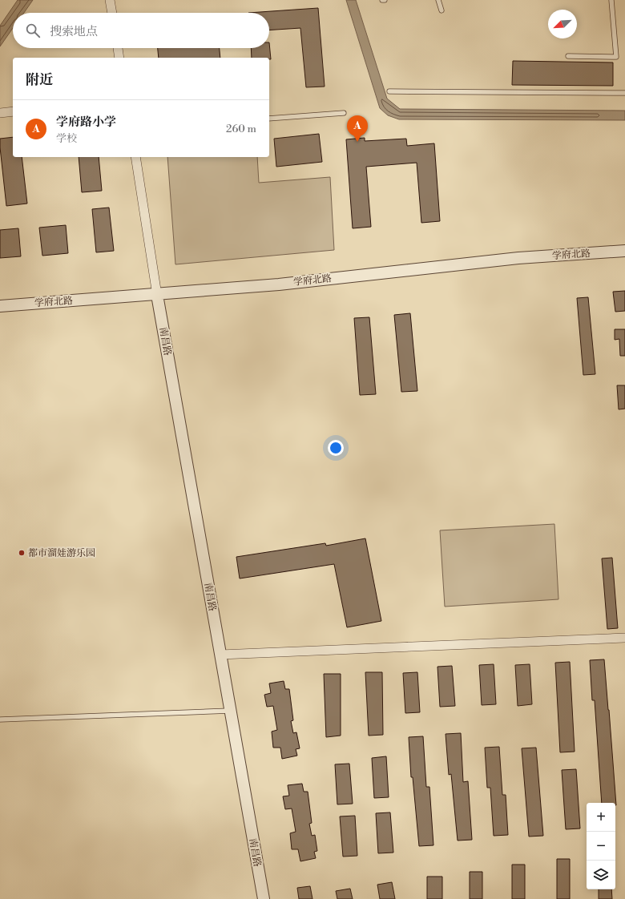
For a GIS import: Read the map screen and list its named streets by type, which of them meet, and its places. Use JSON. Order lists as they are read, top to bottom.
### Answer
{
  "streets": {
    "street": ["学府北路", "南昌路"]
  },
  "crossings": [
    ["学府北路", "南昌路"]
  ],
  "places": ["都市溜娃游乐园"],
  "north": "bottom left",
  "page": {
    "search": "搜索地点",
    "heading": "附近",
    "list": [
      {
        "mark": "A",
        "name": "学府路小学",
        "note": "学校",
        "value": "260 m"
      }
    ],
    "pins": "A",
    "map_buttons": ["+", "−"]
  }
}
